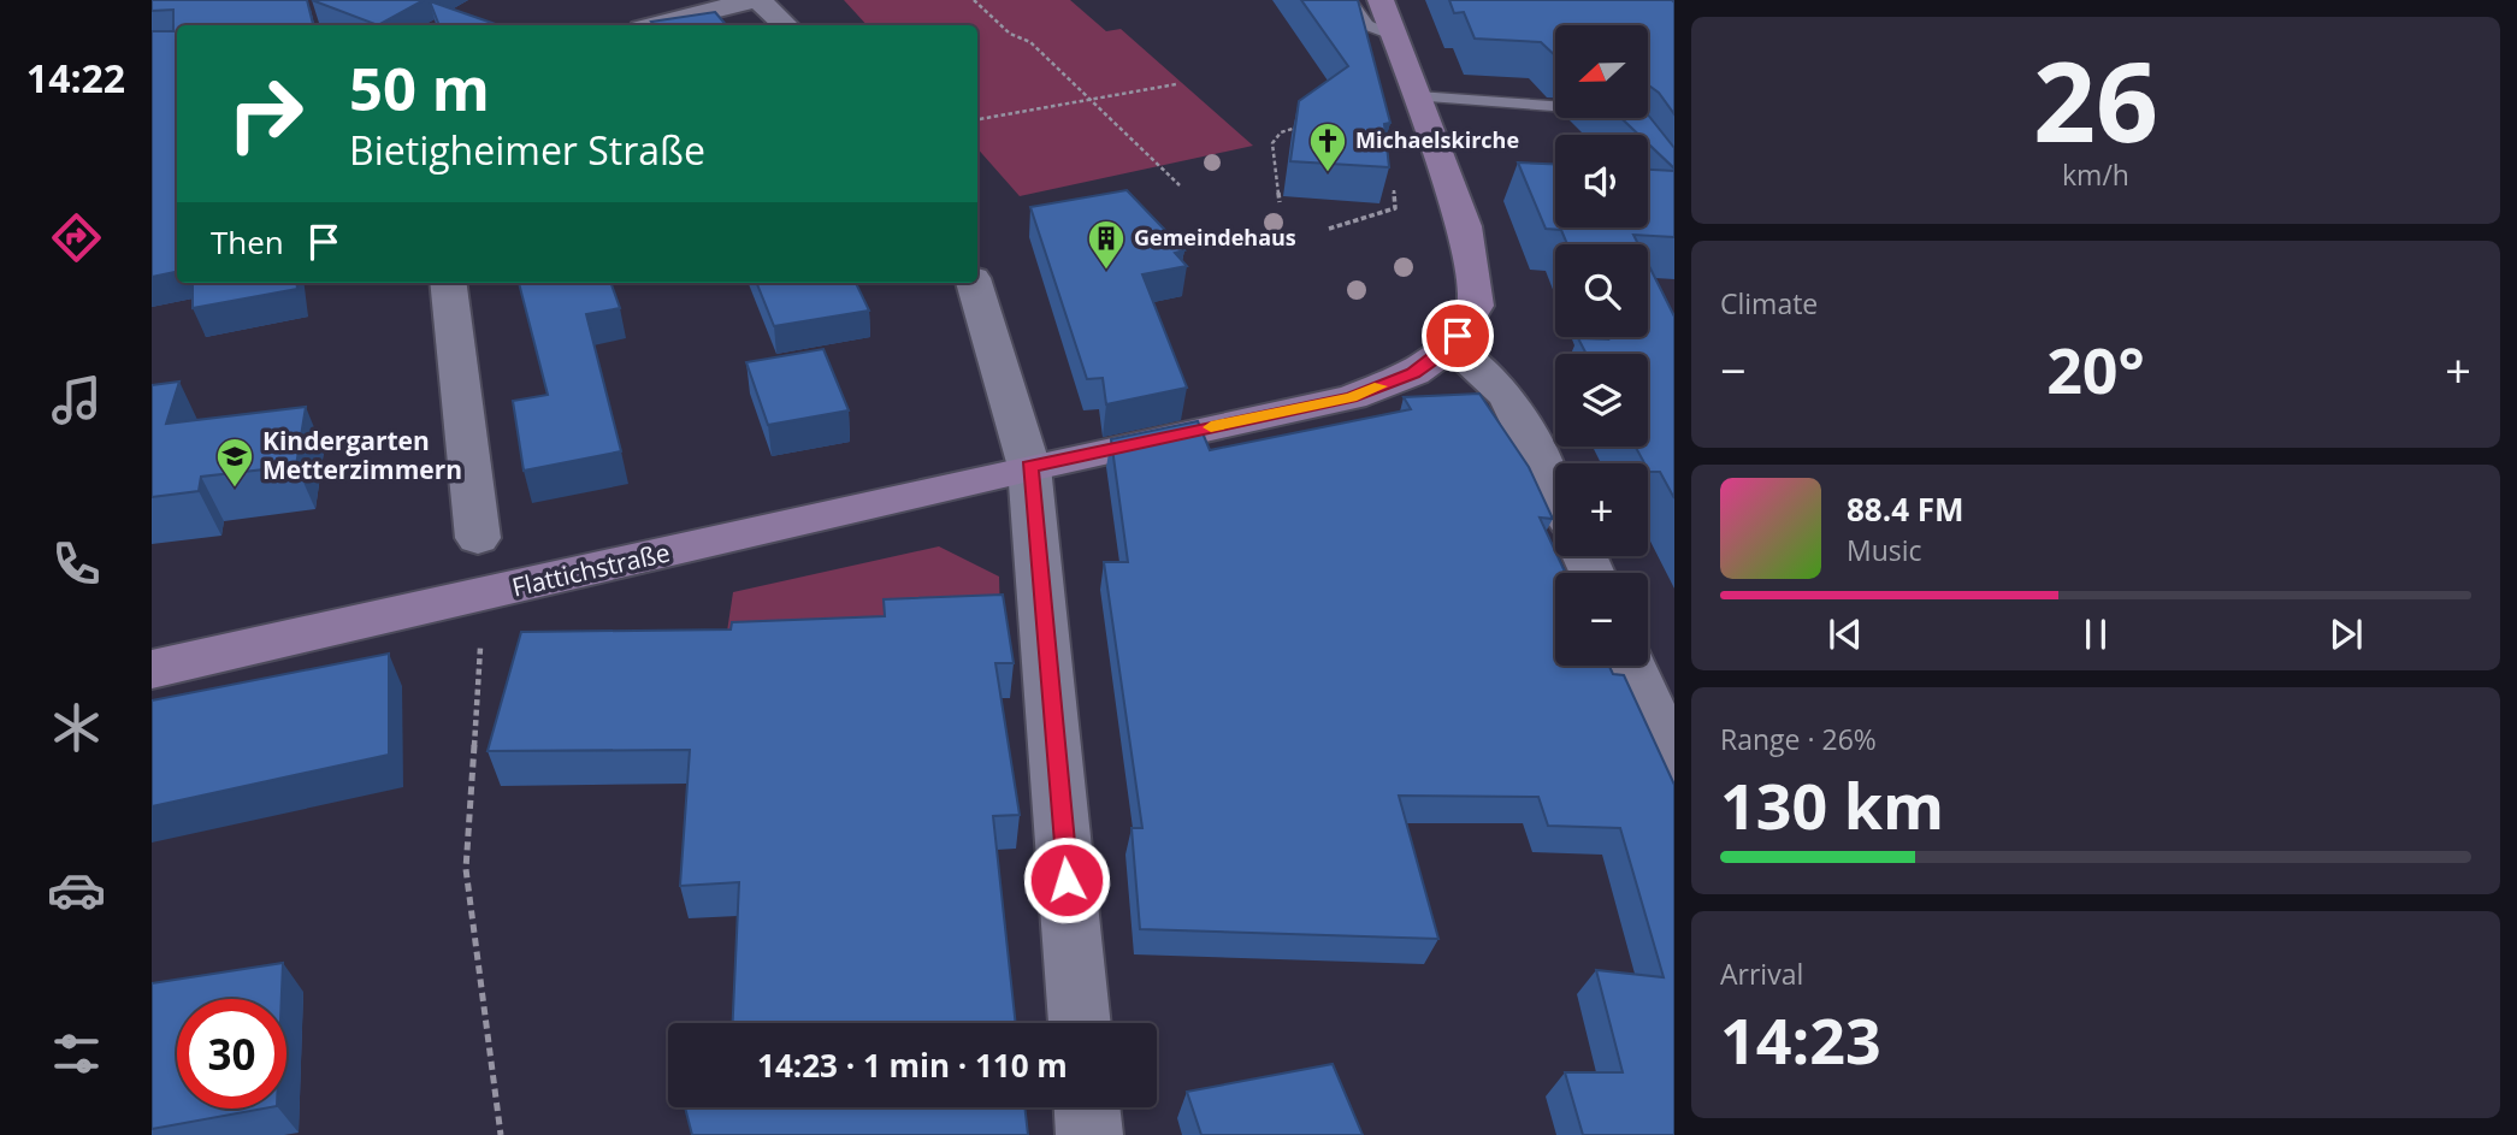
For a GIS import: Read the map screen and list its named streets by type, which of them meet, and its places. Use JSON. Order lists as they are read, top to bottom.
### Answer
{
  "streets": {
    "main road": ["Flattichstraße"]
  },
  "places": {
    "church": ["Michaelskirche"],
    "building": ["Gemeindehaus"],
    "school or university": ["Kindergarten Metterzimmern"]
  },
  "north": "left",
  "page": {
    "tabs": "14:22",
    "tile": [
      ["26", "km/h"],
      "Climate",
      ["Range · 26%", "130 km"],
      ["Arrival", "14:23"]
    ],
    "map_buttons": ["+", "−"],
    "turn": ["50 m", "Bietigheimer Straße"],
    "then": "Then",
    "heat": ["−", "20°", "+"],
    "song": ["88.4 FM", "Music"],
    "limit": "30",
    "trip": "14:23 · 1 min · 110 m"
  }
}
